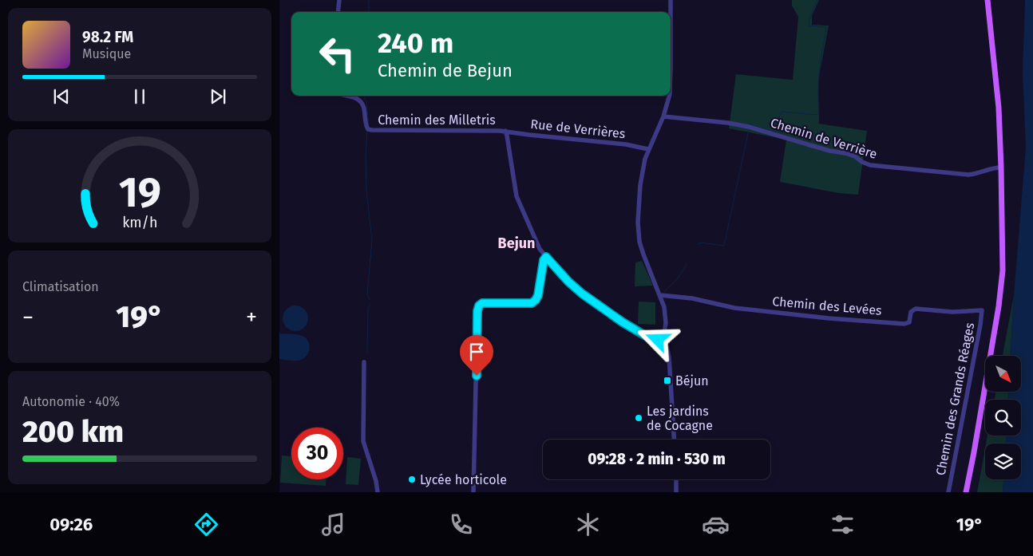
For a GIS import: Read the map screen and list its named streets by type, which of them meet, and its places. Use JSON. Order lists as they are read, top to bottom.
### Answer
{
  "streets": {
    "street": [
      "Chemin des Milletris",
      "Rue de Verrières",
      "Chemin de Verrière",
      "Chemin des Levées",
      "Chemin des Grands Réages"
    ]
  },
  "crossings": [
    ["Chemin des Milletris", "Rue de Verrières"],
    ["Chemin des Levées", "Chemin des Grands Réages"]
  ],
  "districts": ["Bejun"],
  "places": {
    "transit": ["Béjun"],
    "other": ["Les jardins de Cocagne", "Lycée horticole"]
  },
  "north": "bottom right",
  "page": {
    "turn": ["240 m", "Chemin de Bejun"],
    "song": ["98.2 FM", "Musique"],
    "tile": [
      "Climatisation",
      ["Autonomie · 40%", "200 km"]
    ],
    "heat": ["−", "19°", "+"],
    "limit": "30",
    "trip": "09:28 · 2 min · 530 m",
    "tabs": ["09:26", "19°"],
    "gauge": ["19", "km/h"]
  }
}
